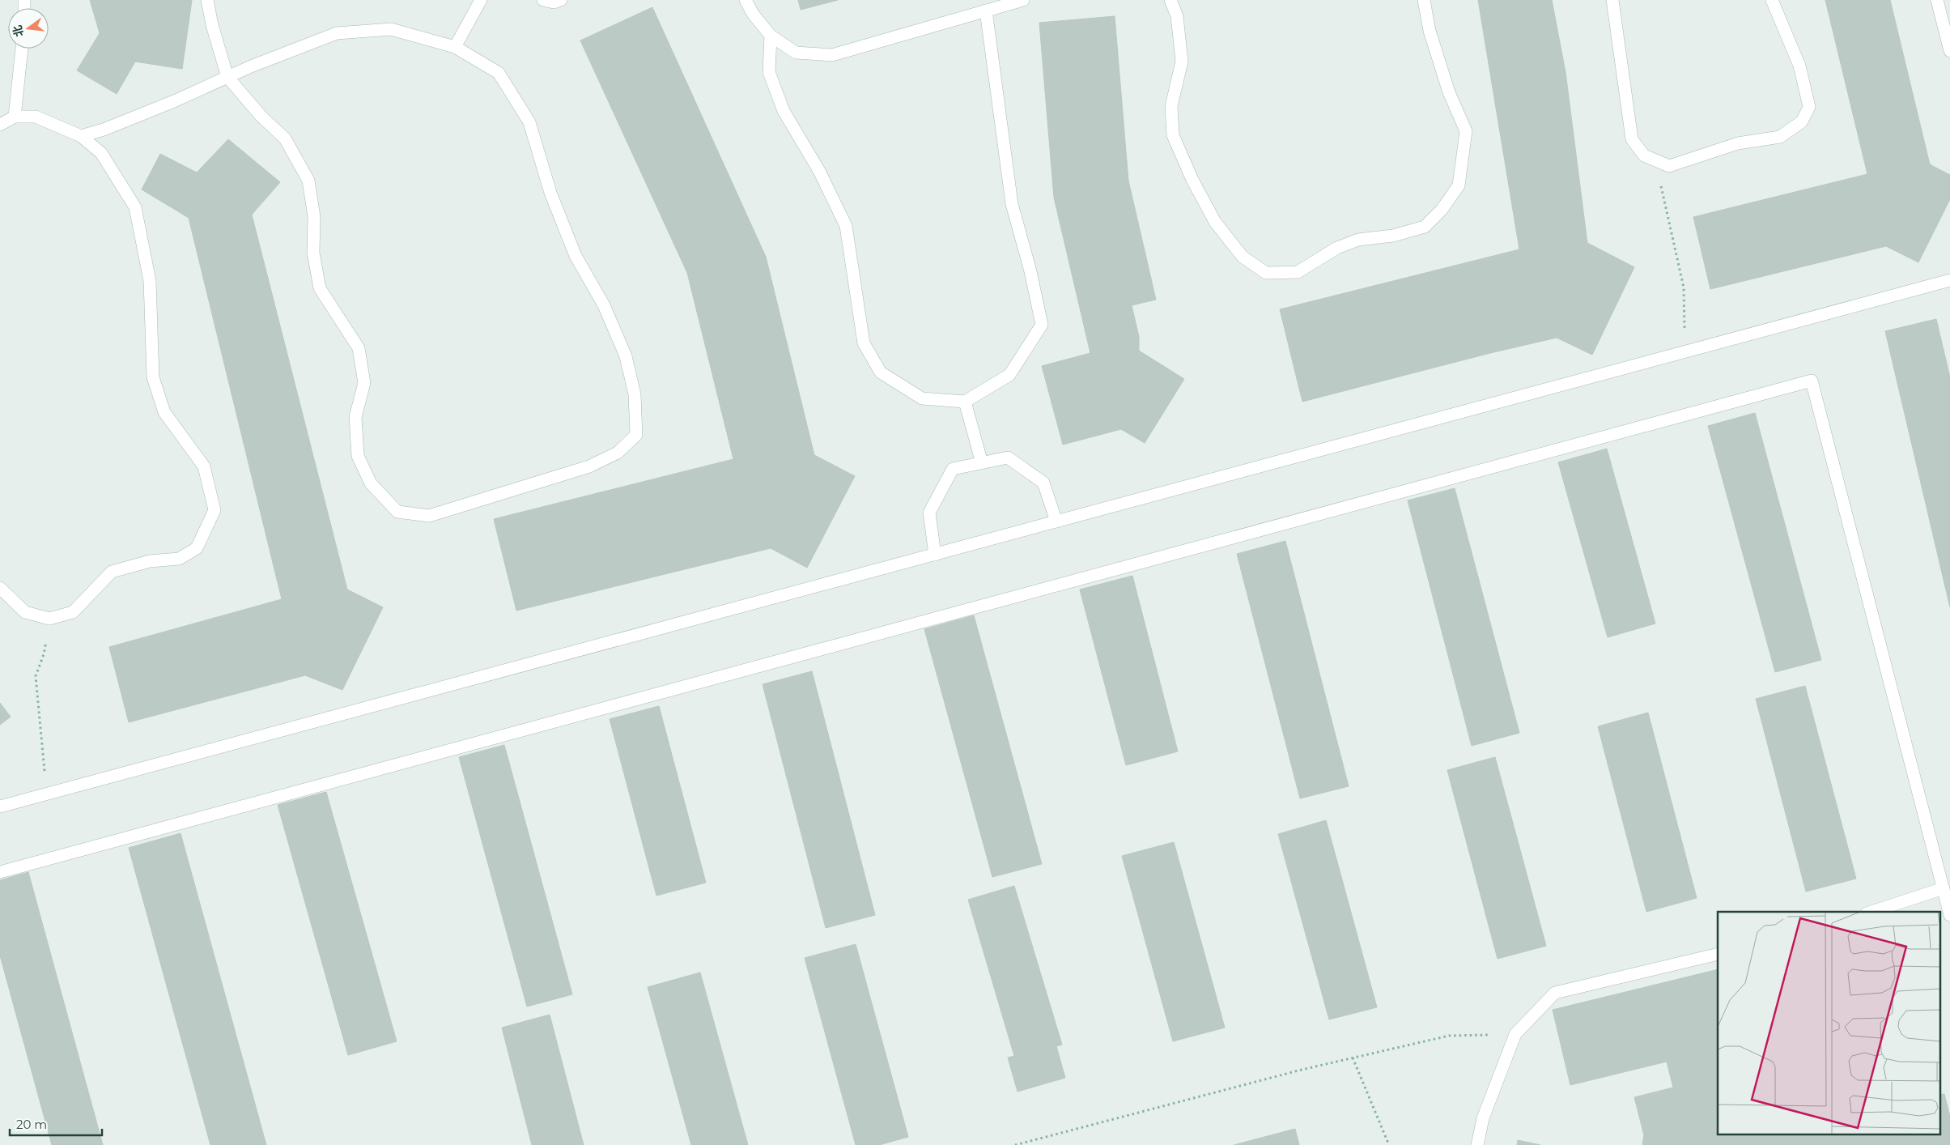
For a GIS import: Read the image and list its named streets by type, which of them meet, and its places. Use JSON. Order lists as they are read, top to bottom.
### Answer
{
  "scale_bar": "20 m",
  "north": "left"
}
